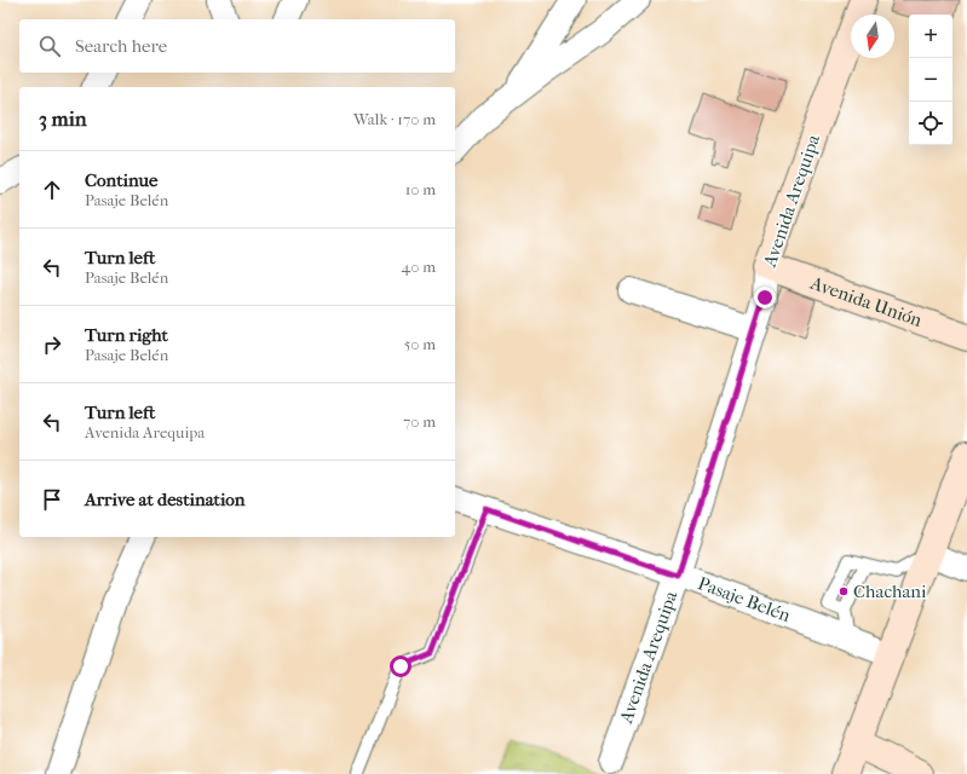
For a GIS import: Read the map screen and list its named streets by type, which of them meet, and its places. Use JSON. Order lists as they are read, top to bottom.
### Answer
{
  "streets": {
    "main road": ["Avenida Arequipa", "Avenida Unión"],
    "street": ["Pasaje Belén"]
  },
  "crossings": [
    ["Avenida Arequipa", "Avenida Unión"],
    ["Avenida Arequipa", "Pasaje Belén"]
  ],
  "places": ["Chachani"],
  "north": "bottom",
  "page": {
    "map_buttons": ["+", "−"],
    "search": "Search here",
    "heading": ["3 min", "Walk · 170 m"],
    "list": [
      ["Continue", "Pasaje Belén", "10 m"],
      ["Turn left", "Pasaje Belén", "40 m"],
      ["Turn right", "Pasaje Belén", "50 m"],
      ["Turn left", "Avenida Arequipa", "70 m"],
      "Arrive at destination"
    ]
  }
}
